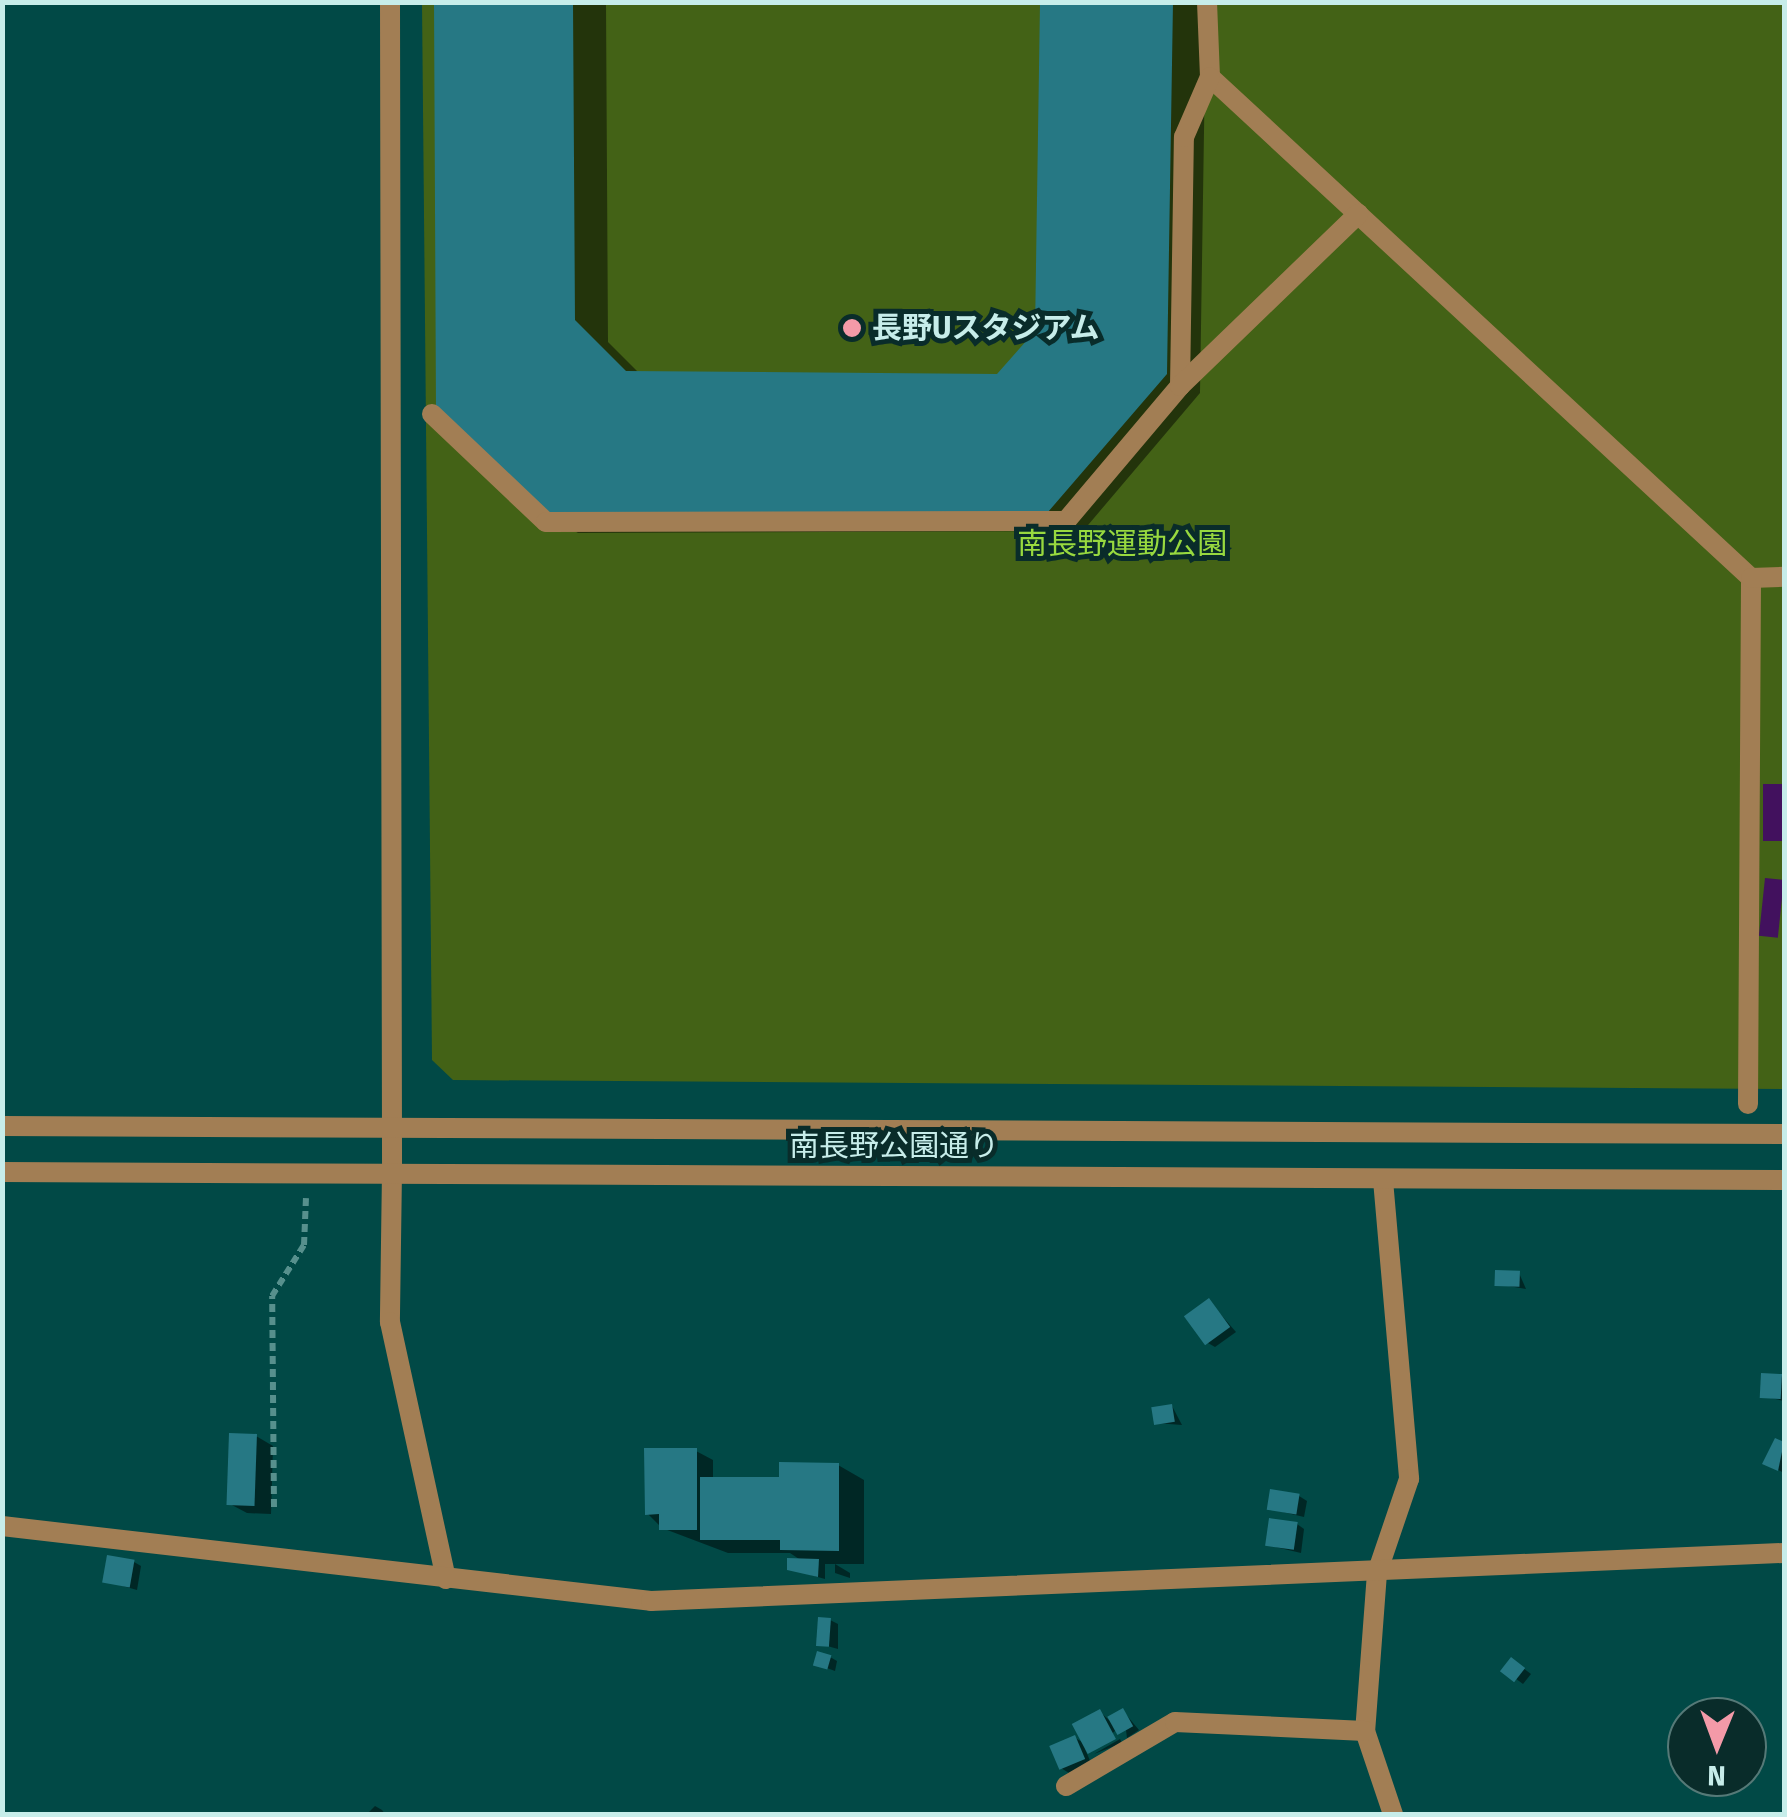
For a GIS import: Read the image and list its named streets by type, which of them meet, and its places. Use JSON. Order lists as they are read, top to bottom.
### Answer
{
  "streets": {
    "street": ["南長野公園通り"]
  },
  "parks": ["南長野運動公園"],
  "places": ["長野Uスタジアム"],
  "north": "bottom"
}
